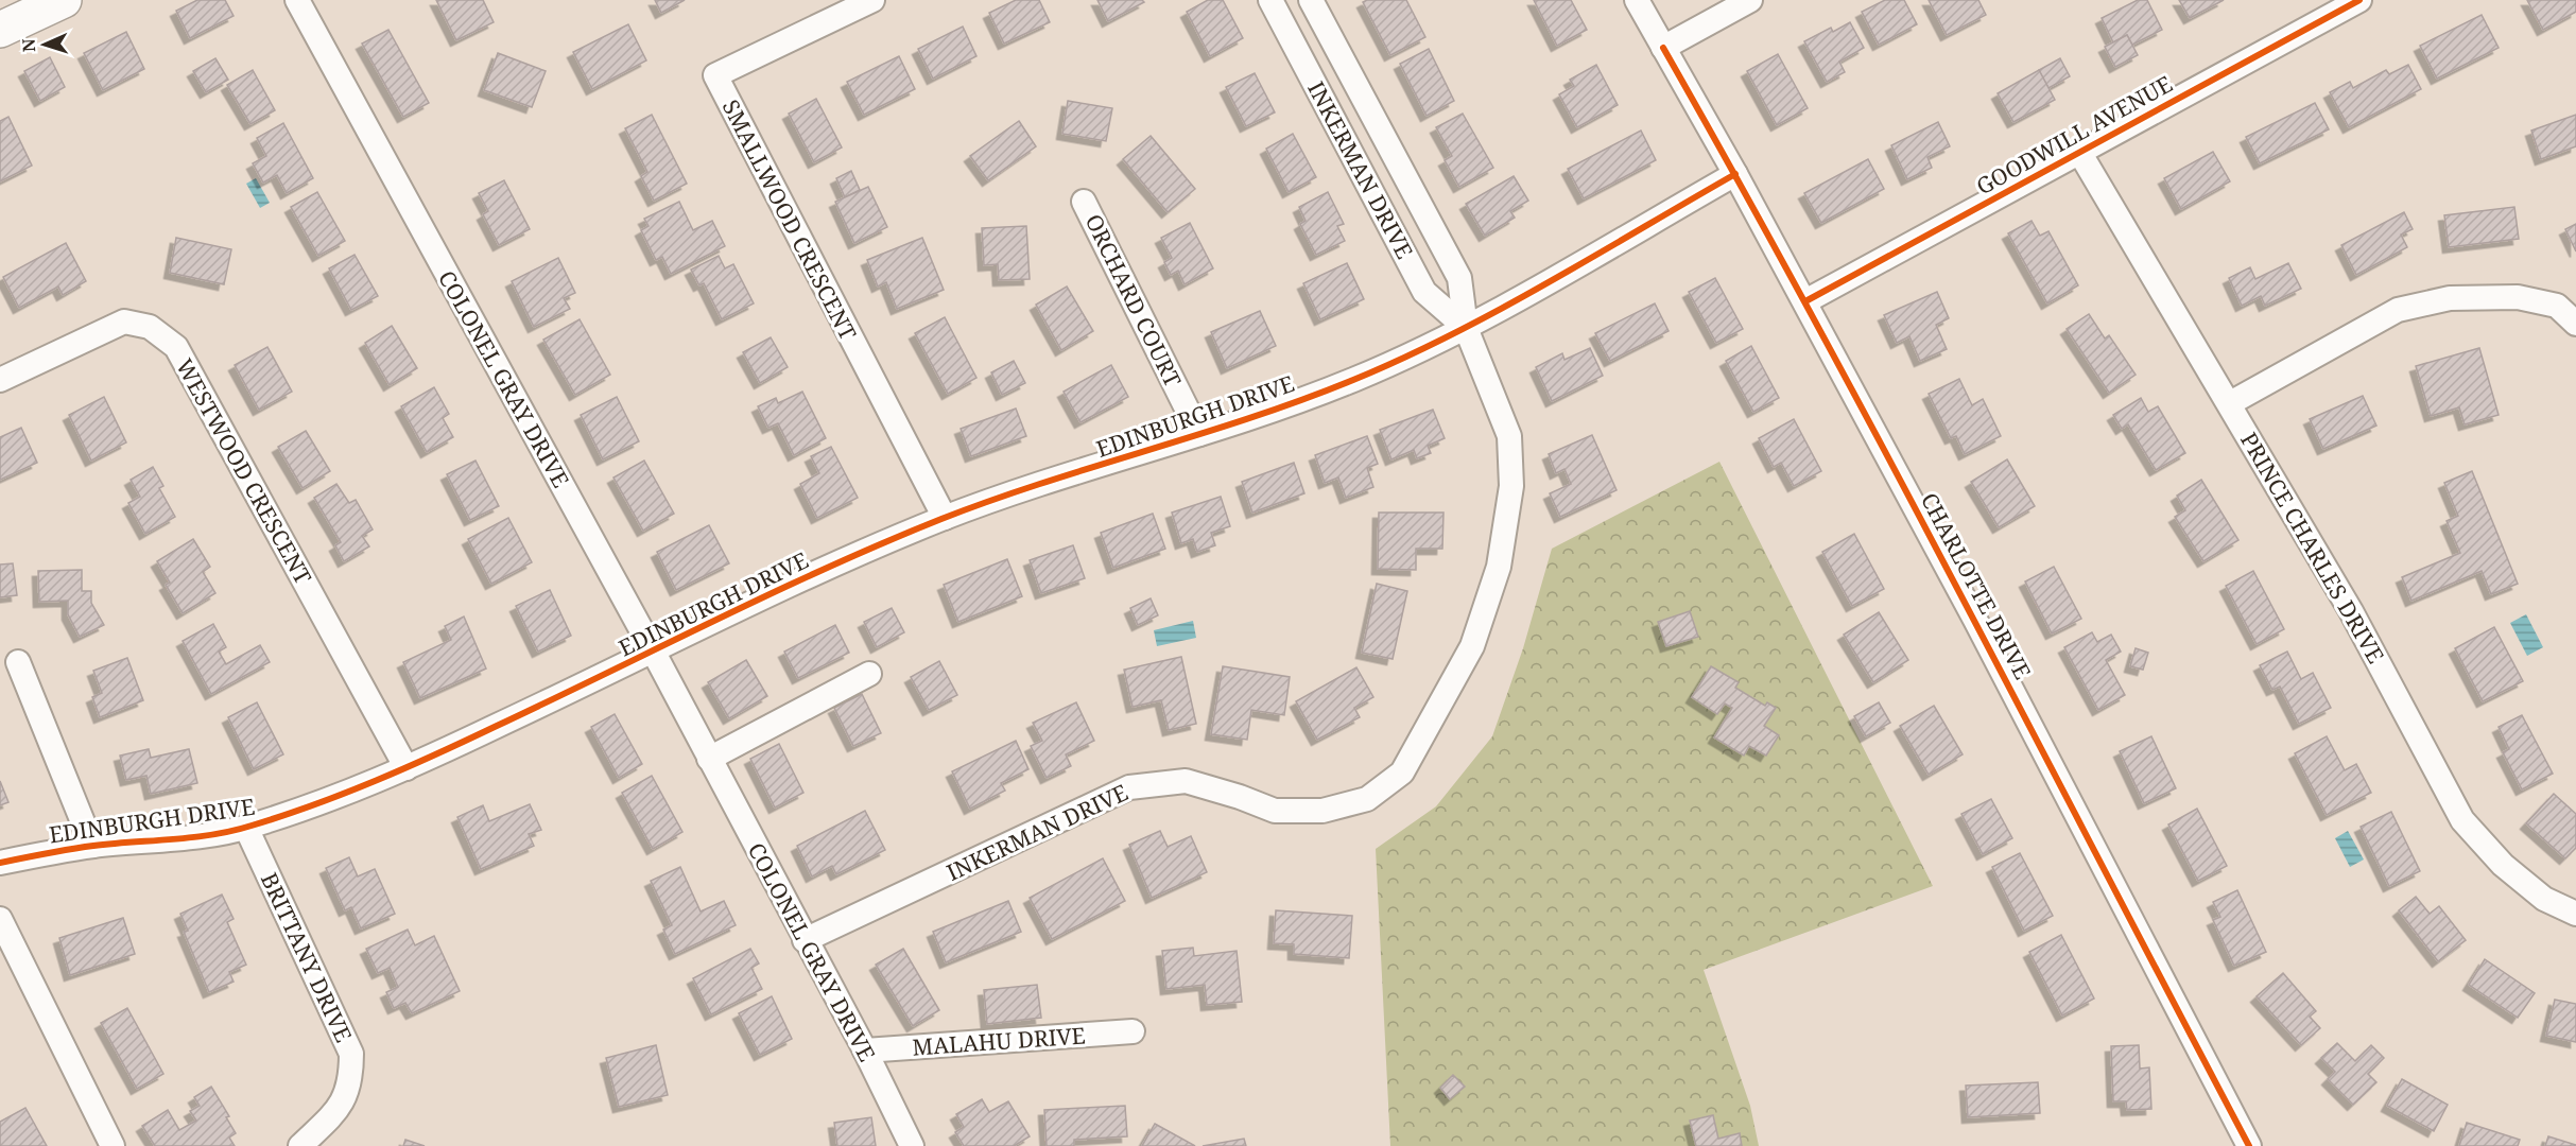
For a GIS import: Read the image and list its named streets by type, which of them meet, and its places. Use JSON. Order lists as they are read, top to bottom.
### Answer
{
  "streets": {
    "street": [
      "GOODWILL AVENUE",
      "INKERMAN DRIVE",
      "SMALLWOOD CRESCENT",
      "ORCHARD COURT",
      "COLONEL GRAY DRIVE",
      "EDINBURGH DRIVE",
      "WESTWOOD CRESCENT",
      "PRINCE CHARLES DRIVE",
      "CHARLOTTE DRIVE",
      "BRITTANY DRIVE",
      "MALAHU DRIVE"
    ]
  },
  "crossings": [
    ["GOODWILL AVENUE", "PRINCE CHARLES DRIVE"],
    ["GOODWILL AVENUE", "CHARLOTTE DRIVE"],
    ["INKERMAN DRIVE", "COLONEL GRAY DRIVE"],
    ["INKERMAN DRIVE", "EDINBURGH DRIVE"],
    ["SMALLWOOD CRESCENT", "EDINBURGH DRIVE"],
    ["ORCHARD COURT", "EDINBURGH DRIVE"],
    ["COLONEL GRAY DRIVE", "EDINBURGH DRIVE"],
    ["COLONEL GRAY DRIVE", "MALAHU DRIVE"],
    ["EDINBURGH DRIVE", "WESTWOOD CRESCENT"],
    ["EDINBURGH DRIVE", "CHARLOTTE DRIVE"],
    ["EDINBURGH DRIVE", "BRITTANY DRIVE"]
  ],
  "north": "left"
}
